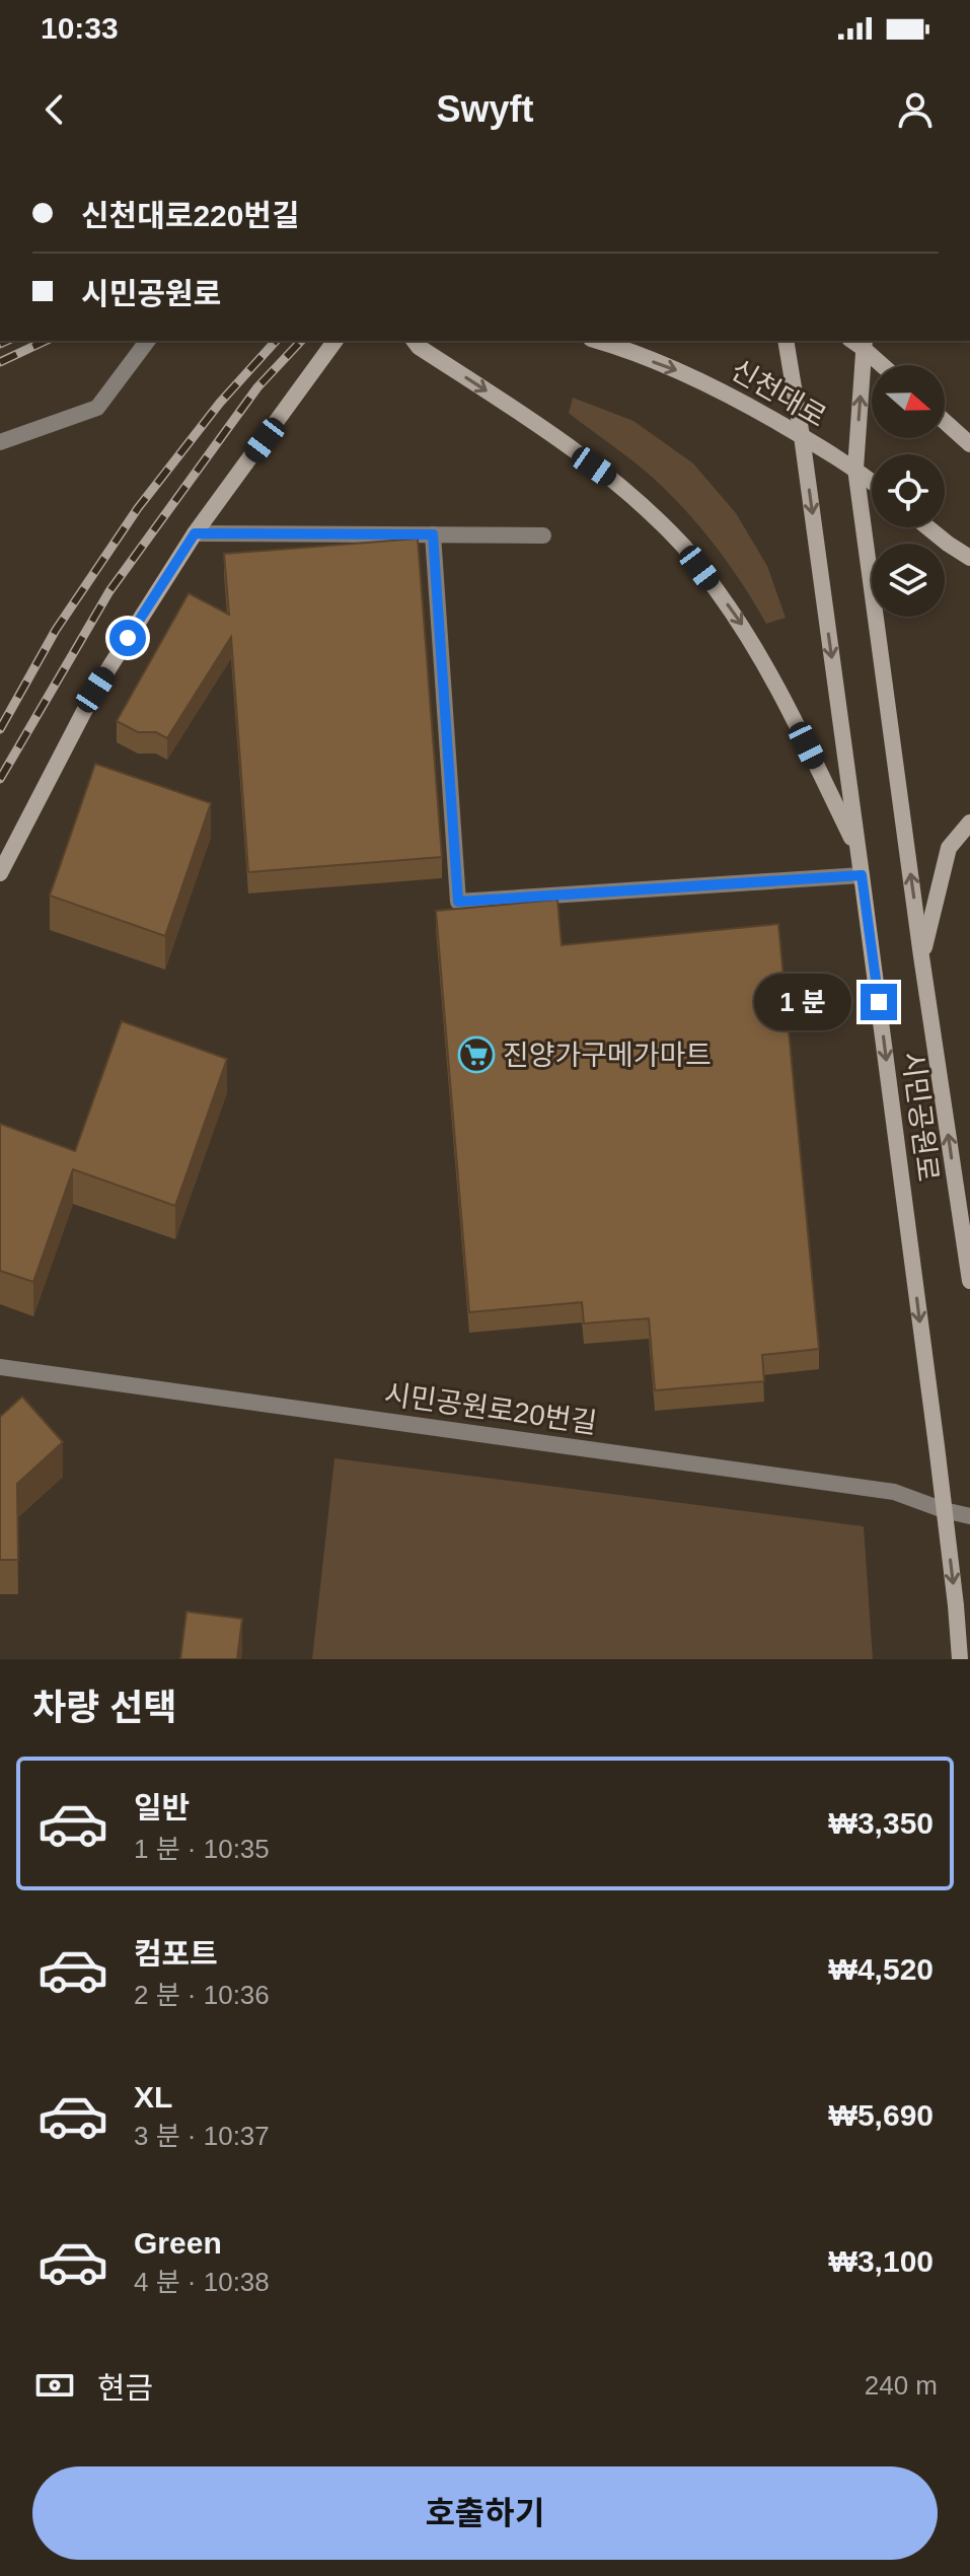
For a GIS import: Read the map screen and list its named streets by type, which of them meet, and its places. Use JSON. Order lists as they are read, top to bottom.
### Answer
{
  "streets": {
    "main road": ["신천대로", "시민공원로"],
    "street": ["시민공원로20번길"]
  },
  "crossings": [
    ["신천대로", "시민공원로"],
    ["시민공원로", "시민공원로20번길"]
  ],
  "one_way": ["신천대로"],
  "places": {
    "supermarket": ["진양가구메가마트"]
  },
  "north": "right",
  "page": {
    "status": "10:33",
    "header": "Swyft",
    "banner": ["신천대로220번길", "시민공원로"],
    "bubble": "1 분",
    "heading": "차량 선택",
    "list": [
      {
        "name": "일반",
        "note": "1 분 · 10:35",
        "value": "₩3,350"
      },
      {
        "name": "컴포트",
        "note": "2 분 · 10:36",
        "value": "₩4,520"
      },
      {
        "name": "XL",
        "note": "3 분 · 10:37",
        "value": "₩5,690"
      },
      {
        "name": "Green",
        "note": "4 분 · 10:38",
        "value": "₩3,100"
      }
    ],
    "pay": ["현금", "240 m"],
    "buttons": "호출하기"
  }
}
